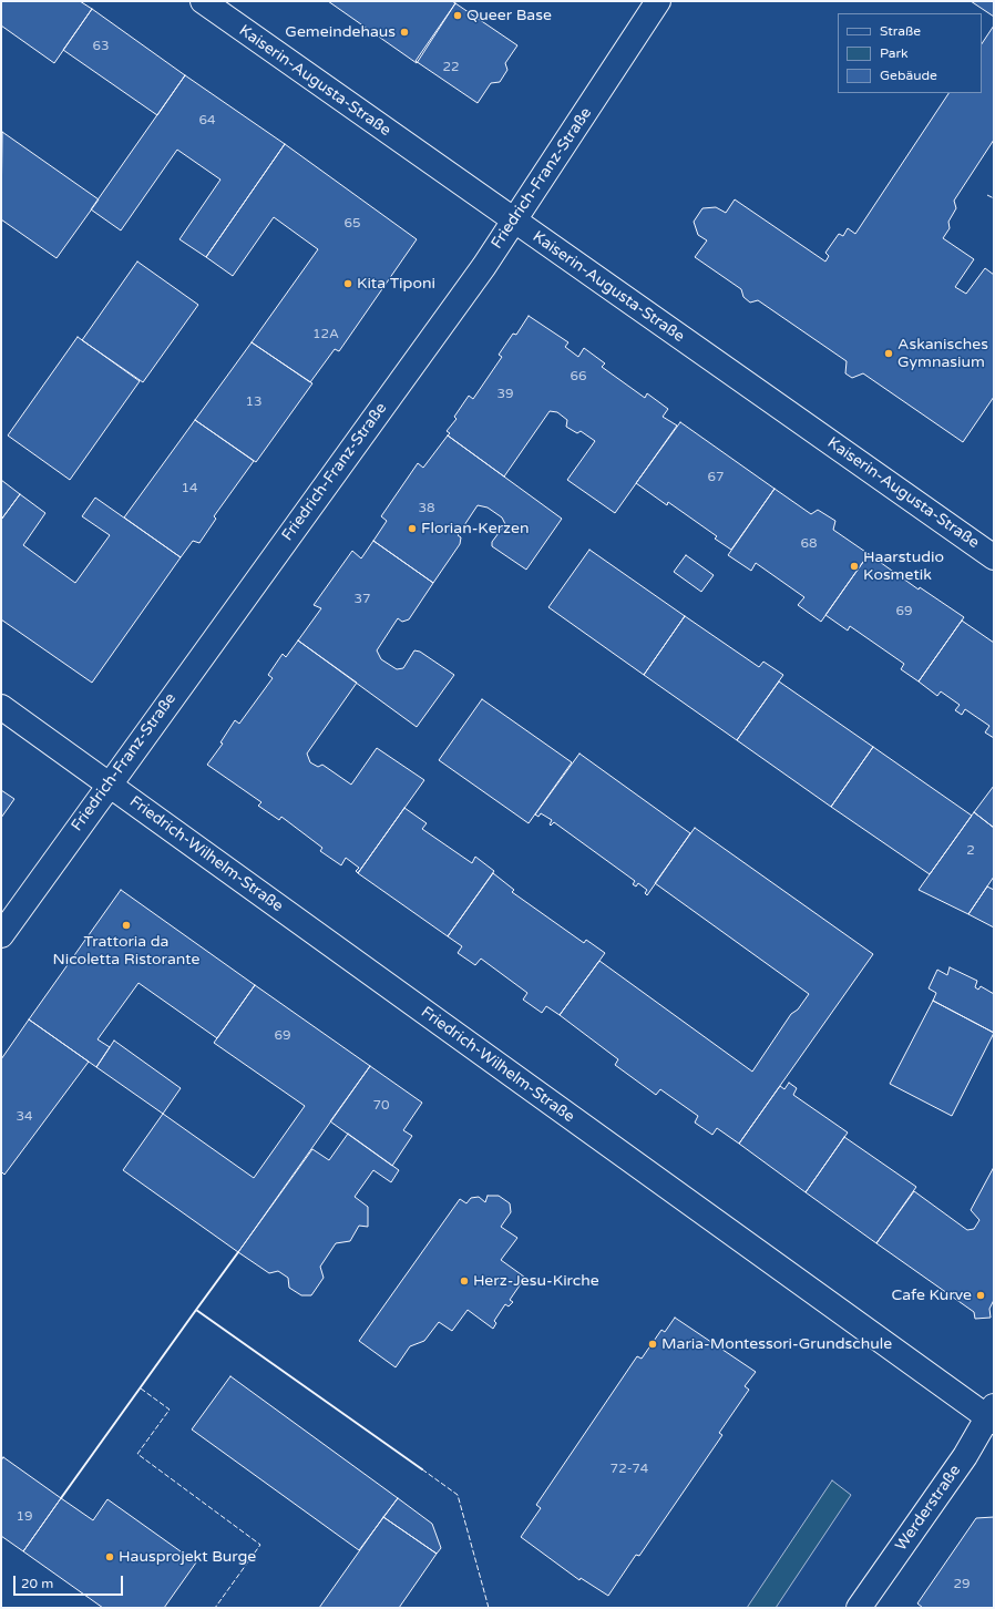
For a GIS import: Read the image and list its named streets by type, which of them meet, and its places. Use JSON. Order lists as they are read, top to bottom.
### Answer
{
  "streets": {
    "street": [
      "Kaiserin-Augusta-Straße",
      "Friedrich-Franz-Straße",
      "Friedrich-Wilhelm-Straße",
      "Werderstraße"
    ]
  },
  "crossings": [
    ["Kaiserin-Augusta-Straße", "Friedrich-Franz-Straße"],
    ["Friedrich-Franz-Straße", "Friedrich-Wilhelm-Straße"],
    ["Friedrich-Wilhelm-Straße", "Werderstraße"]
  ],
  "places": [
    "Queer Base",
    "Gemeindehaus",
    "Kita Tiponi",
    "Askanisches Gymnasium",
    "Florian-Kerzen",
    "Haarstudio Kosmetik",
    "Trattoria da Nicoletta Ristorante",
    "Herz-Jesu-Kirche",
    "Cafe Kurve",
    "Maria-Montessori-Grundschule",
    "Hausprojekt Burge"
  ],
  "house_numbers": [
    "63",
    "22",
    "64",
    "65",
    "12A",
    "66",
    "39",
    "13",
    "67",
    "14",
    "38",
    "68",
    "37",
    "69",
    "2",
    "69",
    "70",
    "34",
    "72-74",
    "19",
    "29"
  ],
  "legend": ["Straße", "Park", "Gebäude"],
  "scale_bar": "20 m"
}
